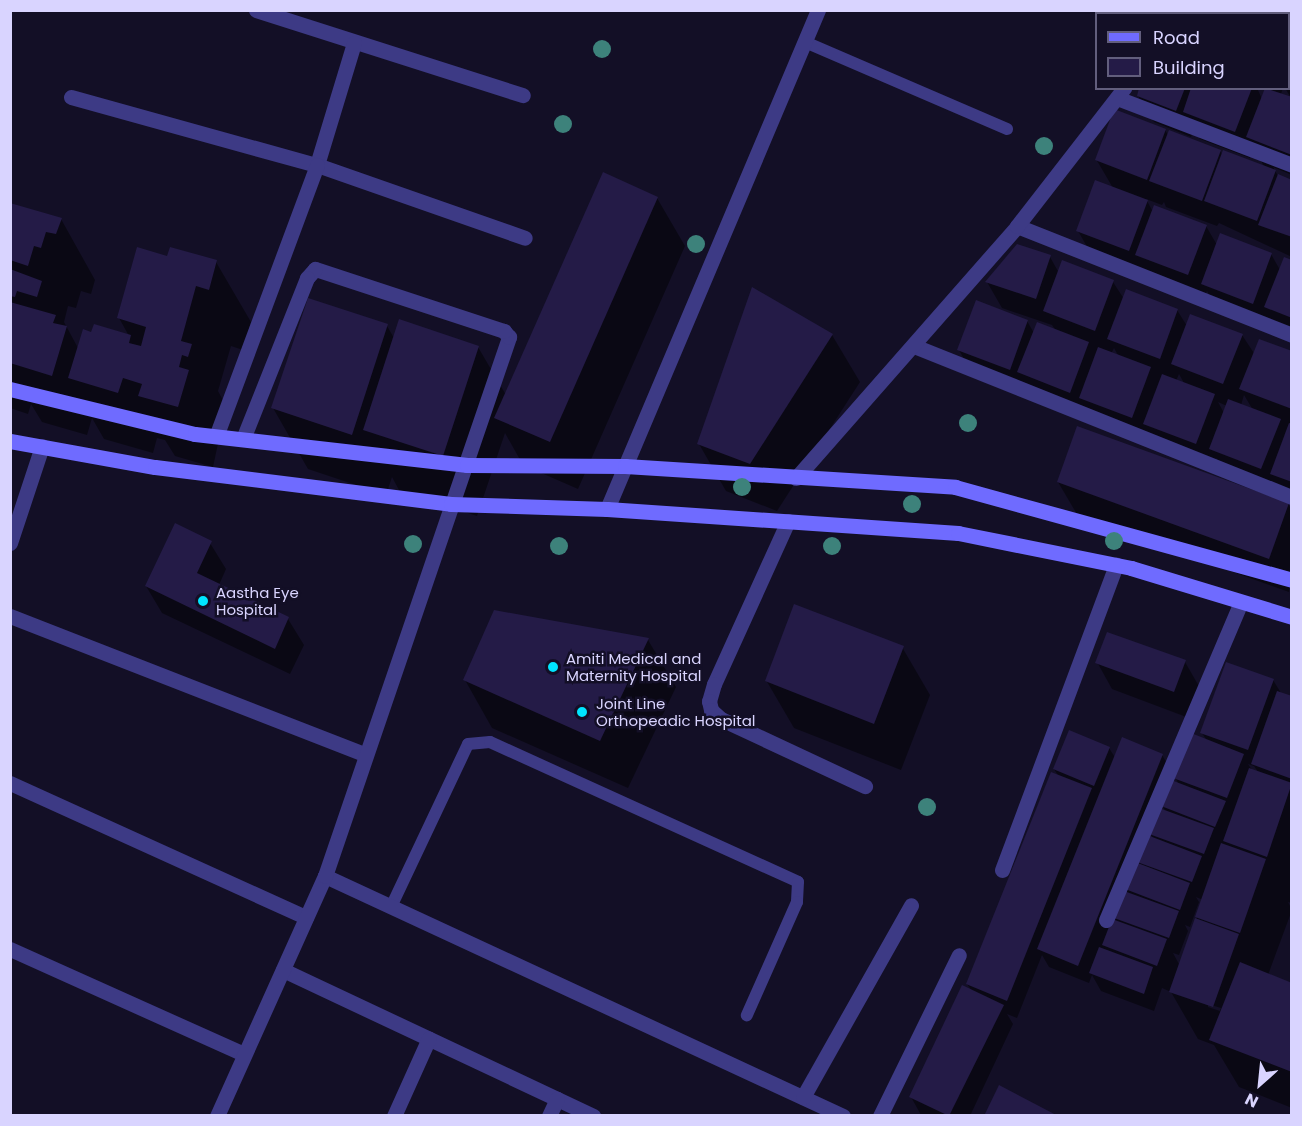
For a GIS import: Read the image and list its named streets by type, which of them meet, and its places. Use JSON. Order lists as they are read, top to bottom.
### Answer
{
  "places": ["Aastha Eye Hospital", "Amiti Medical and Maternity Hospital", "Joint Line Orthopeadic Hospital"],
  "legend": ["Road", "Building"],
  "north": "bottom left"
}
